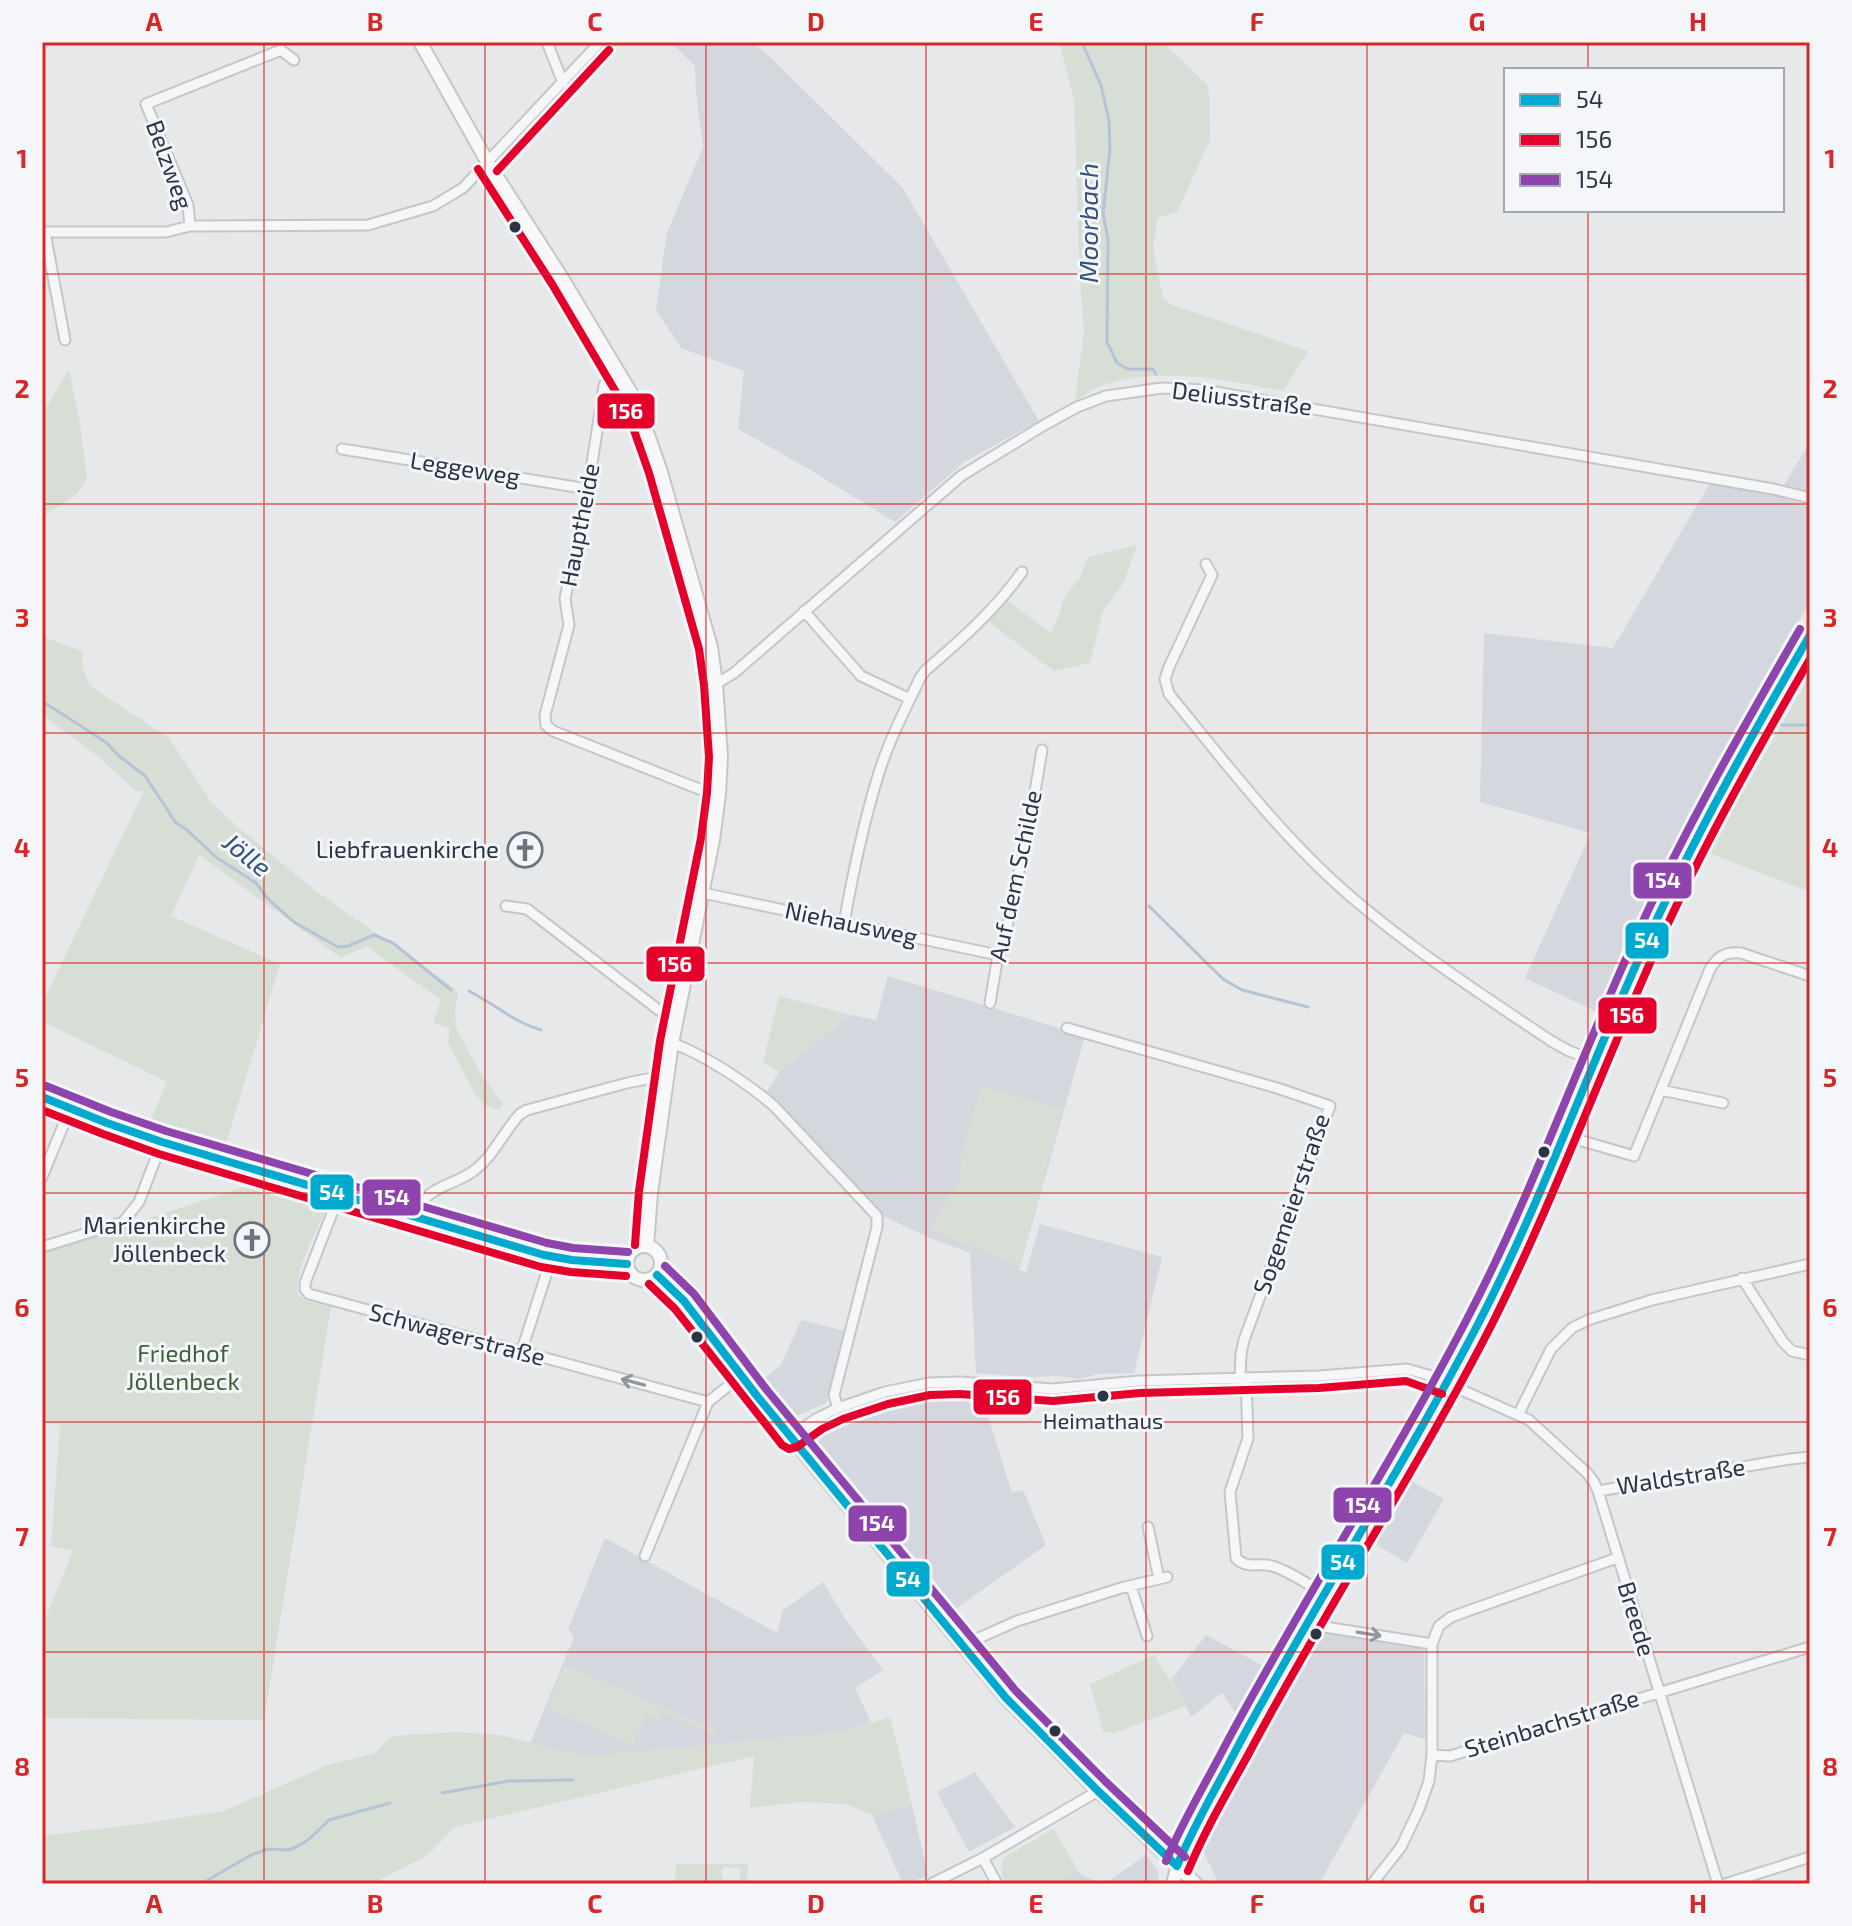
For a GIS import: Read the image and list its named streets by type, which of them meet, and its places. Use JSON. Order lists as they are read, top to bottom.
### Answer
{
  "streets": {
    "street": [
      "Belzweg",
      "Deliusstraße",
      "Leggeweg",
      "Hauptheide",
      "Auf dem Schilde",
      "Niehausweg",
      "Sogemeierstraße",
      "Schwagerstraße",
      "Waldstraße",
      "Breede",
      "Steinbachstraße"
    ]
  },
  "crossings": [
    ["Leggeweg", "Hauptheide"],
    ["Auf dem Schilde", "Niehausweg"],
    ["Sogemeierstraße", "Waldstraße"],
    ["Waldstraße", "Breede"],
    ["Breede", "Steinbachstraße"]
  ],
  "one_way": ["Schwagerstraße"],
  "water": ["Moorbach", "Jölle"],
  "parks": ["Friedhof Jöllenbeck"],
  "places": {
    "church": ["Liebfrauenkirche", "Marienkirche Jöllenbeck"],
    "other": ["Heimathaus"]
  },
  "lines": ["transit line 156", "transit line 154", "transit line 54"],
  "legend": ["54", "156", "154"],
  "grid": {
    "columns": [
      "A",
      "B",
      "C",
      "D",
      "E",
      "F",
      "G",
      "H"
    ],
    "rows": [
      "1",
      "2",
      "3",
      "4",
      "5",
      "6",
      "7",
      "8"
    ]
  }
}
